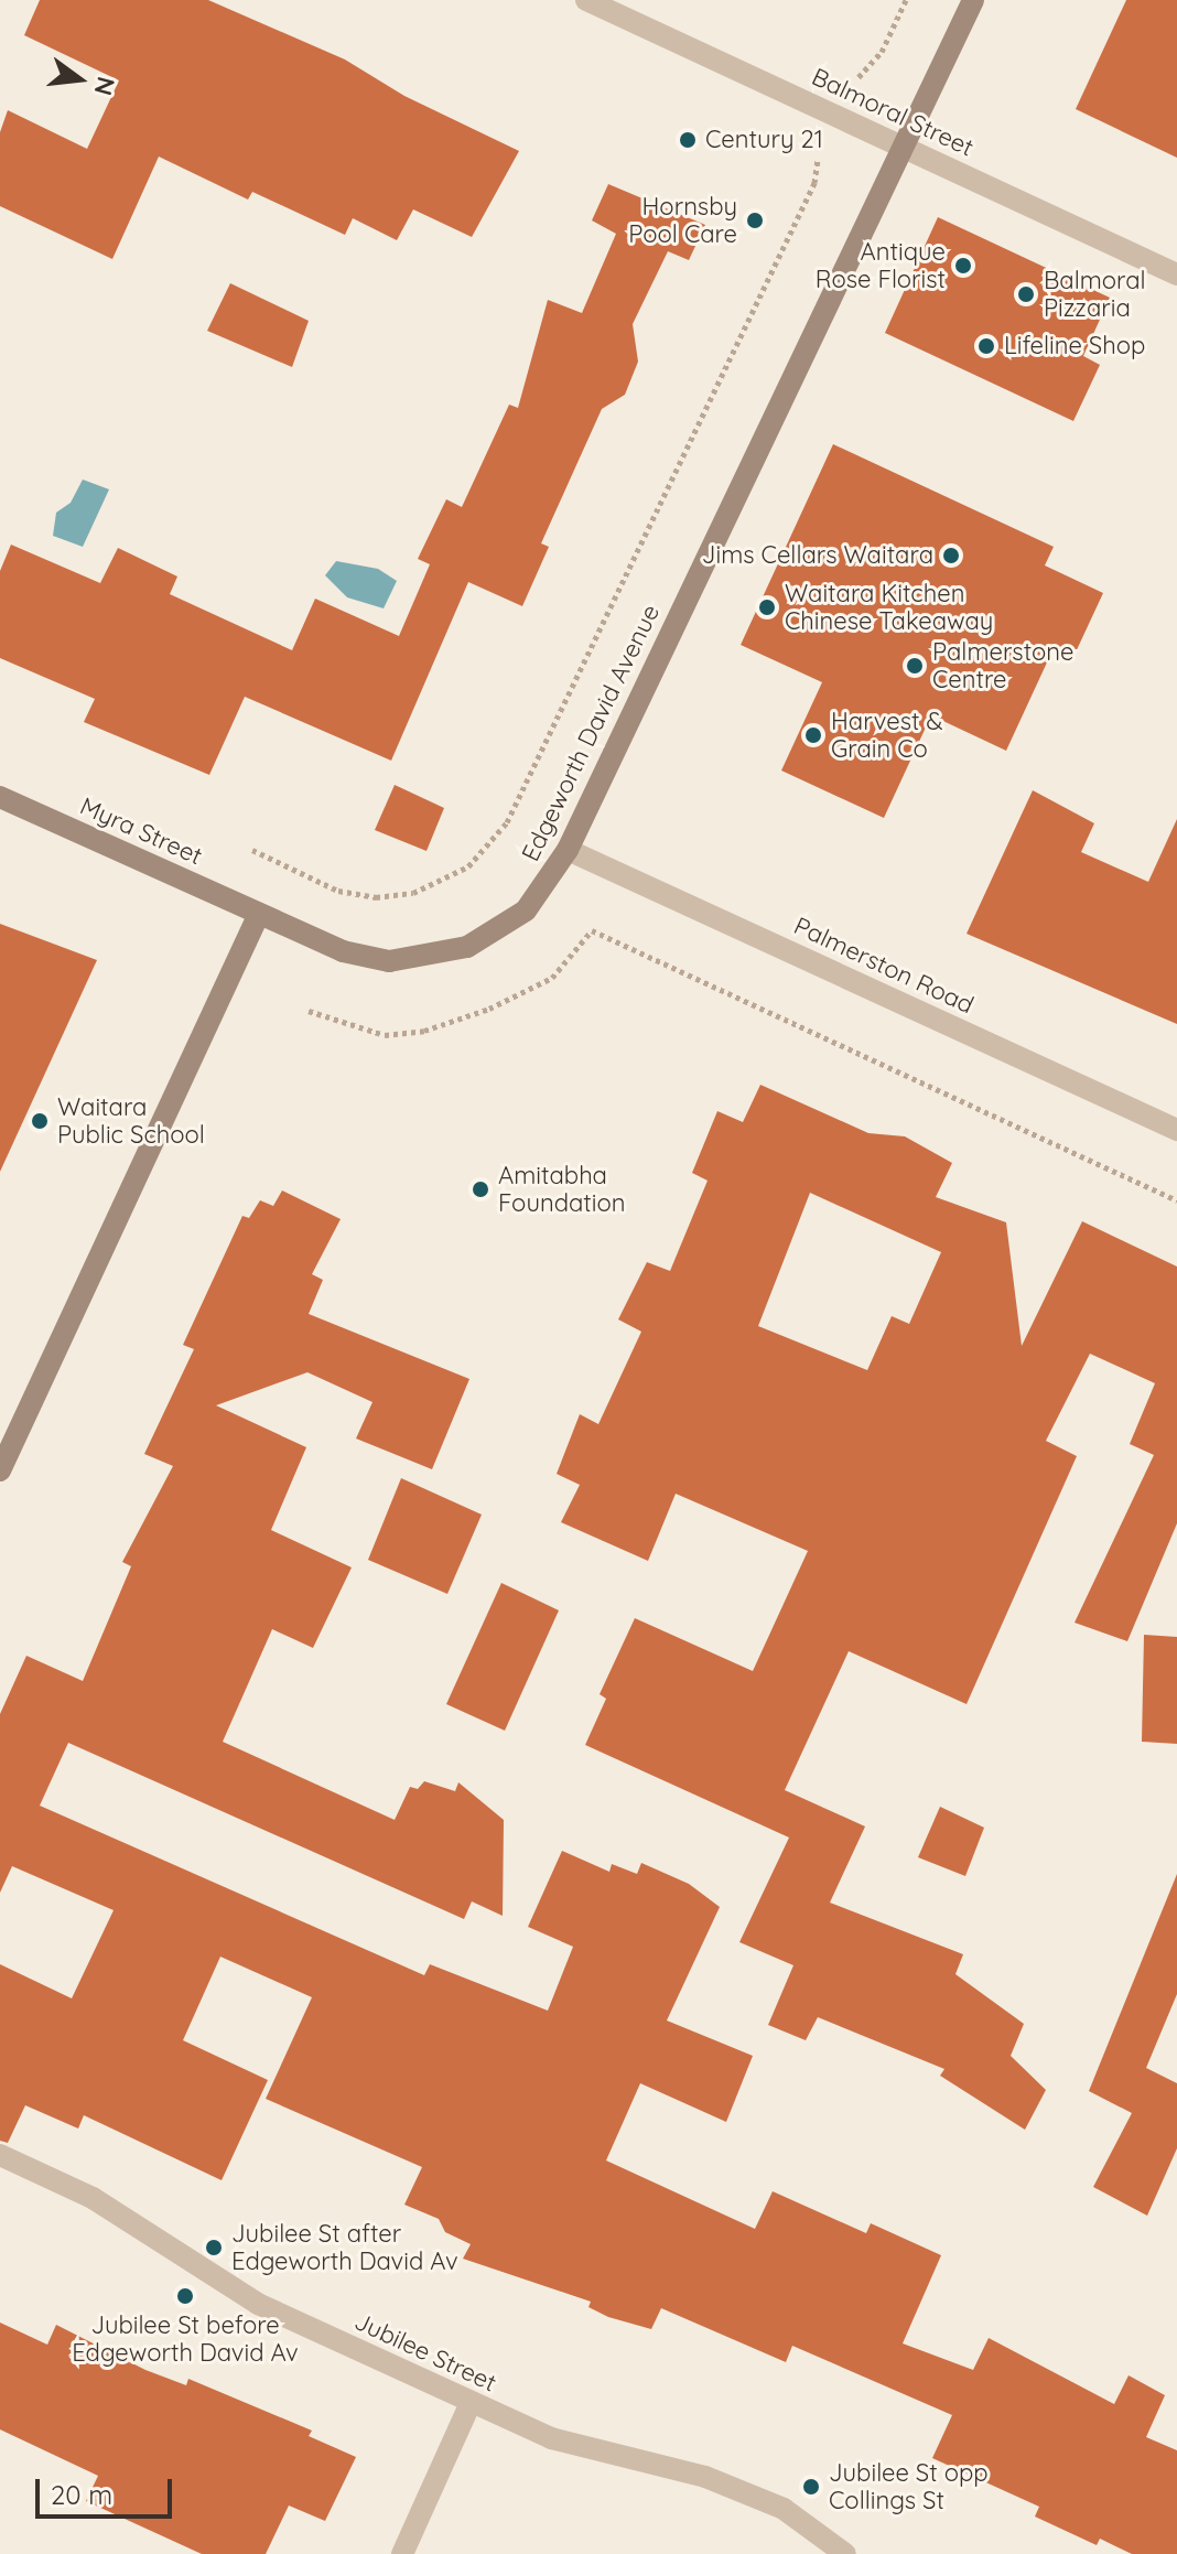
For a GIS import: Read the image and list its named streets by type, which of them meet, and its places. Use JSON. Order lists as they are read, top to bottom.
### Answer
{
  "streets": {
    "main road": ["Edgeworth David Avenue", "Myra Street"],
    "street": ["Balmoral Street", "Palmerston Road", "Jubilee Street"]
  },
  "crossings": [
    ["Balmoral Street", "Edgeworth David Avenue"],
    ["Edgeworth David Avenue", "Myra Street"],
    ["Edgeworth David Avenue", "Palmerston Road"]
  ],
  "places": [
    "Century 21",
    "Hornsby Pool Care",
    "Antique Rose Florist",
    "Balmoral Pizzaria",
    "Lifeline Shop",
    "Jims Cellars Waitara",
    "Waitara Kitchen Chinese Takeaway",
    "Palmerstone Centre",
    "Harvest & Grain Co",
    "Waitara Public School",
    "Amitabha Foundation",
    "Jubilee St after Edgeworth David Av",
    "Jubilee St before Edgeworth David Av",
    "Jubilee St opp Collings St"
  ],
  "scale_bar": "20 m",
  "north": "right"
}
